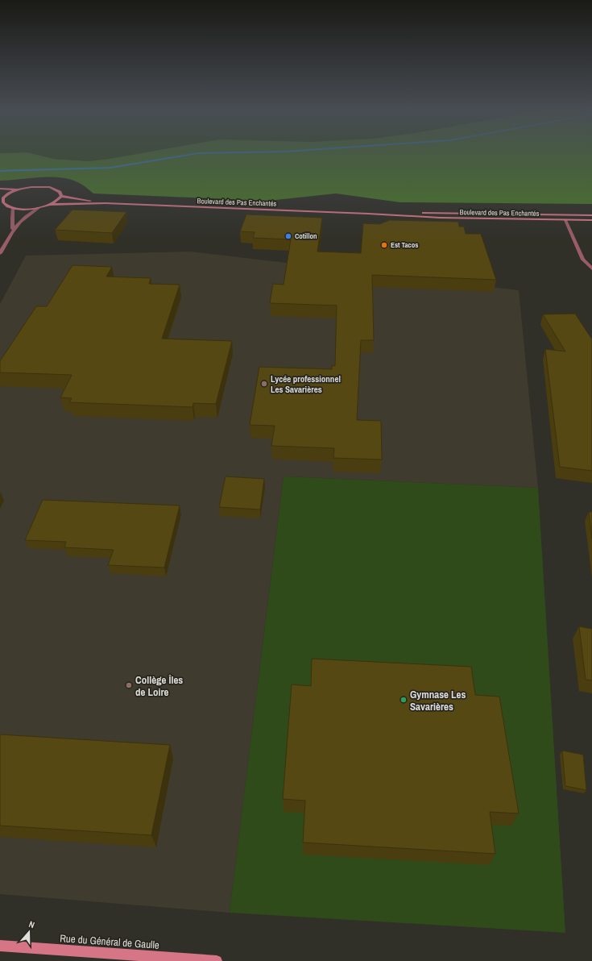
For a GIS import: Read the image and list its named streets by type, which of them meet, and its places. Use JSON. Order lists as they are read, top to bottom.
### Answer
{
  "streets": {
    "main road": ["Boulevard des Pas Enchantés", "Rue du Général de Gaulle"]
  },
  "places": [
    "Cotillon",
    "Est Tacos",
    "Lycée professionnel Les Savarières",
    "Collège Îles de Loire",
    "Gymnase Les Savarières"
  ],
  "north": "top"
}
